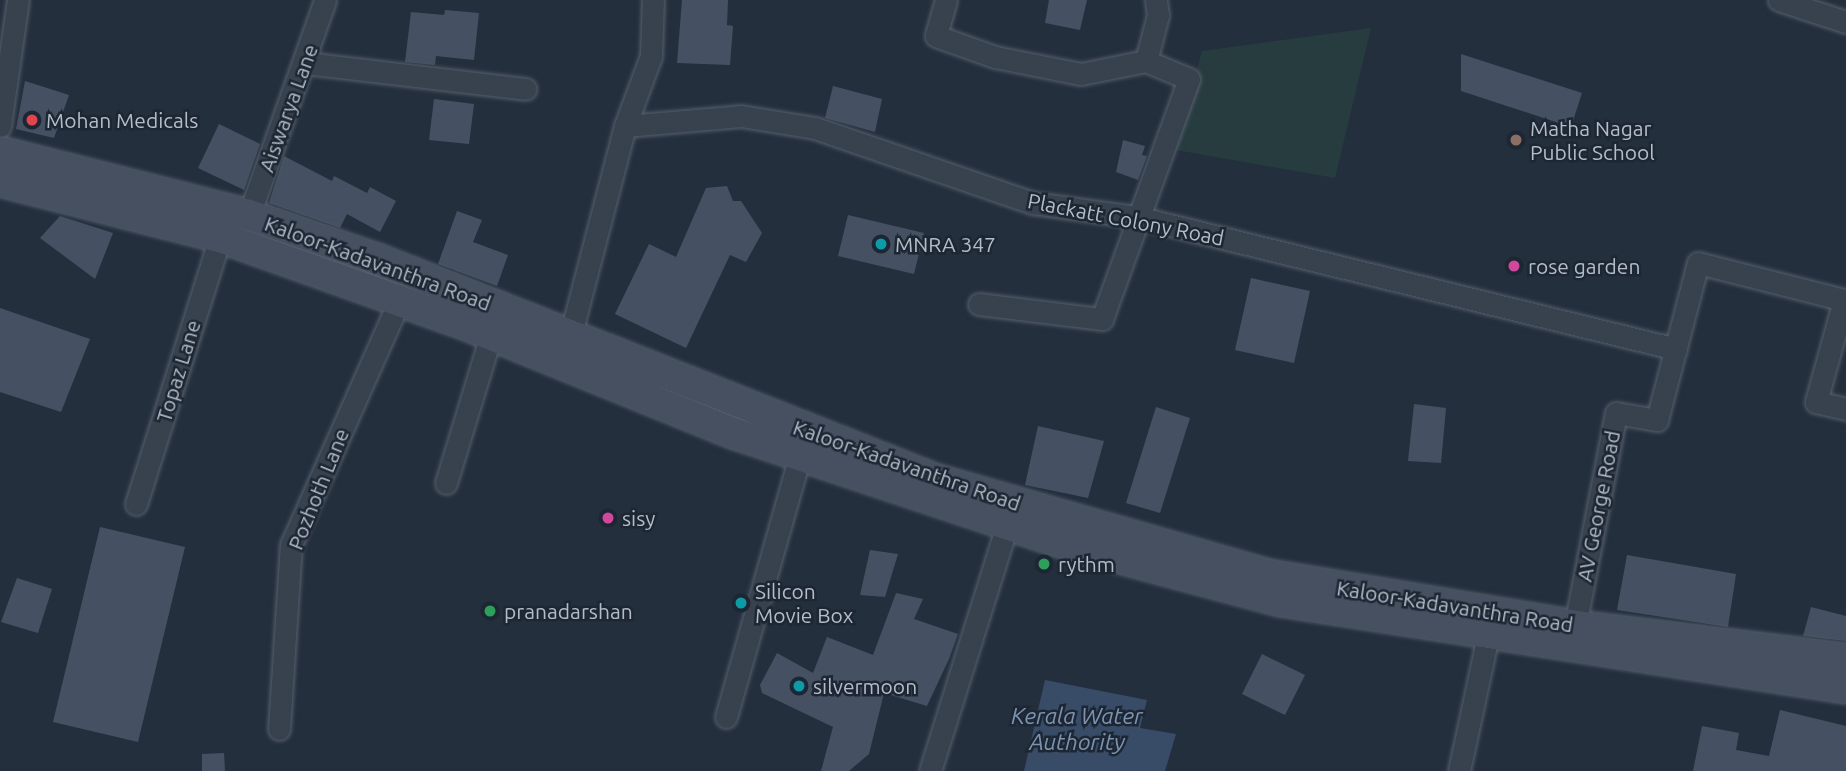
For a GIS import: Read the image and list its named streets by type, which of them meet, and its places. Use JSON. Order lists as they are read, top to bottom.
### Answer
{
  "streets": {
    "main road": ["Kaloor-Kadavanthra Road"],
    "street": [
      "Aiswarya Lane",
      "Plackatt Colony Road",
      "Topaz Lane",
      "Pozhoth Lane",
      "AV George Road"
    ]
  },
  "crossings": [
    ["Aiswarya Lane", "Kaloor-Kadavanthra Road"],
    ["Plackatt Colony Road", "AV George Road"],
    ["Kaloor-Kadavanthra Road", "Topaz Lane"],
    ["Kaloor-Kadavanthra Road", "Pozhoth Lane"],
    ["Kaloor-Kadavanthra Road", "AV George Road"]
  ],
  "water": ["Kerala Water Authority"],
  "places": [
    "Mohan Medicals",
    "Matha Nagar Public School",
    "MNRA 347",
    "rose garden",
    "sisy",
    "rythm",
    "Silicon Movie Box",
    "pranadarshan",
    "silvermoon"
  ]
}
